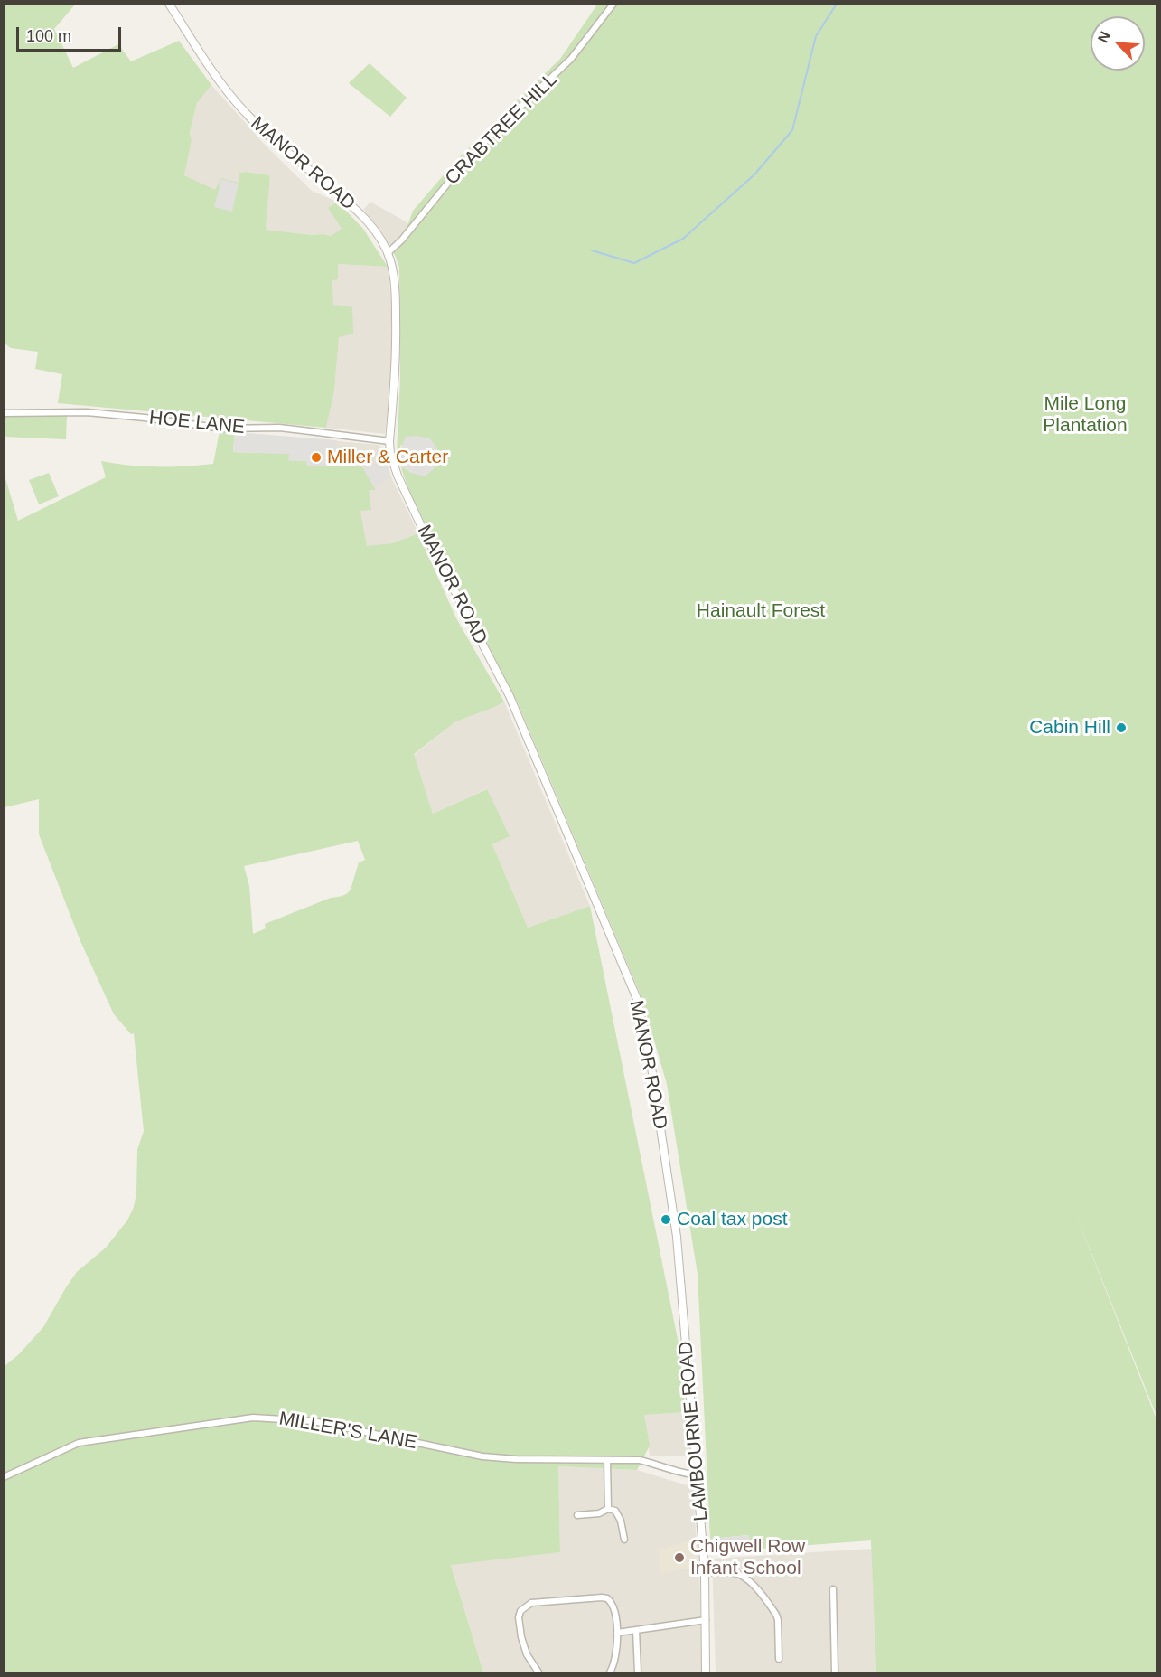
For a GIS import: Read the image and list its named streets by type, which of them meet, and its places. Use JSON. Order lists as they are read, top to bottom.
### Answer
{
  "streets": {
    "street": [
      "CRABTREE HILL",
      "MANOR ROAD",
      "HOE LANE",
      "MILLER'S LANE",
      "LAMBOURNE ROAD"
    ]
  },
  "crossings": [
    ["CRABTREE HILL", "MANOR ROAD"],
    ["MANOR ROAD", "HOE LANE"],
    ["MANOR ROAD", "LAMBOURNE ROAD"],
    ["MILLER'S LANE", "LAMBOURNE ROAD"]
  ],
  "parks": ["Mile Long Plantation", "Hainault Forest"],
  "places": [
    "Miller & Carter",
    "Cabin Hill",
    "Coal tax post",
    "Chigwell Row Infant School"
  ],
  "scale_bar": "100 m",
  "north": "top left"
}
